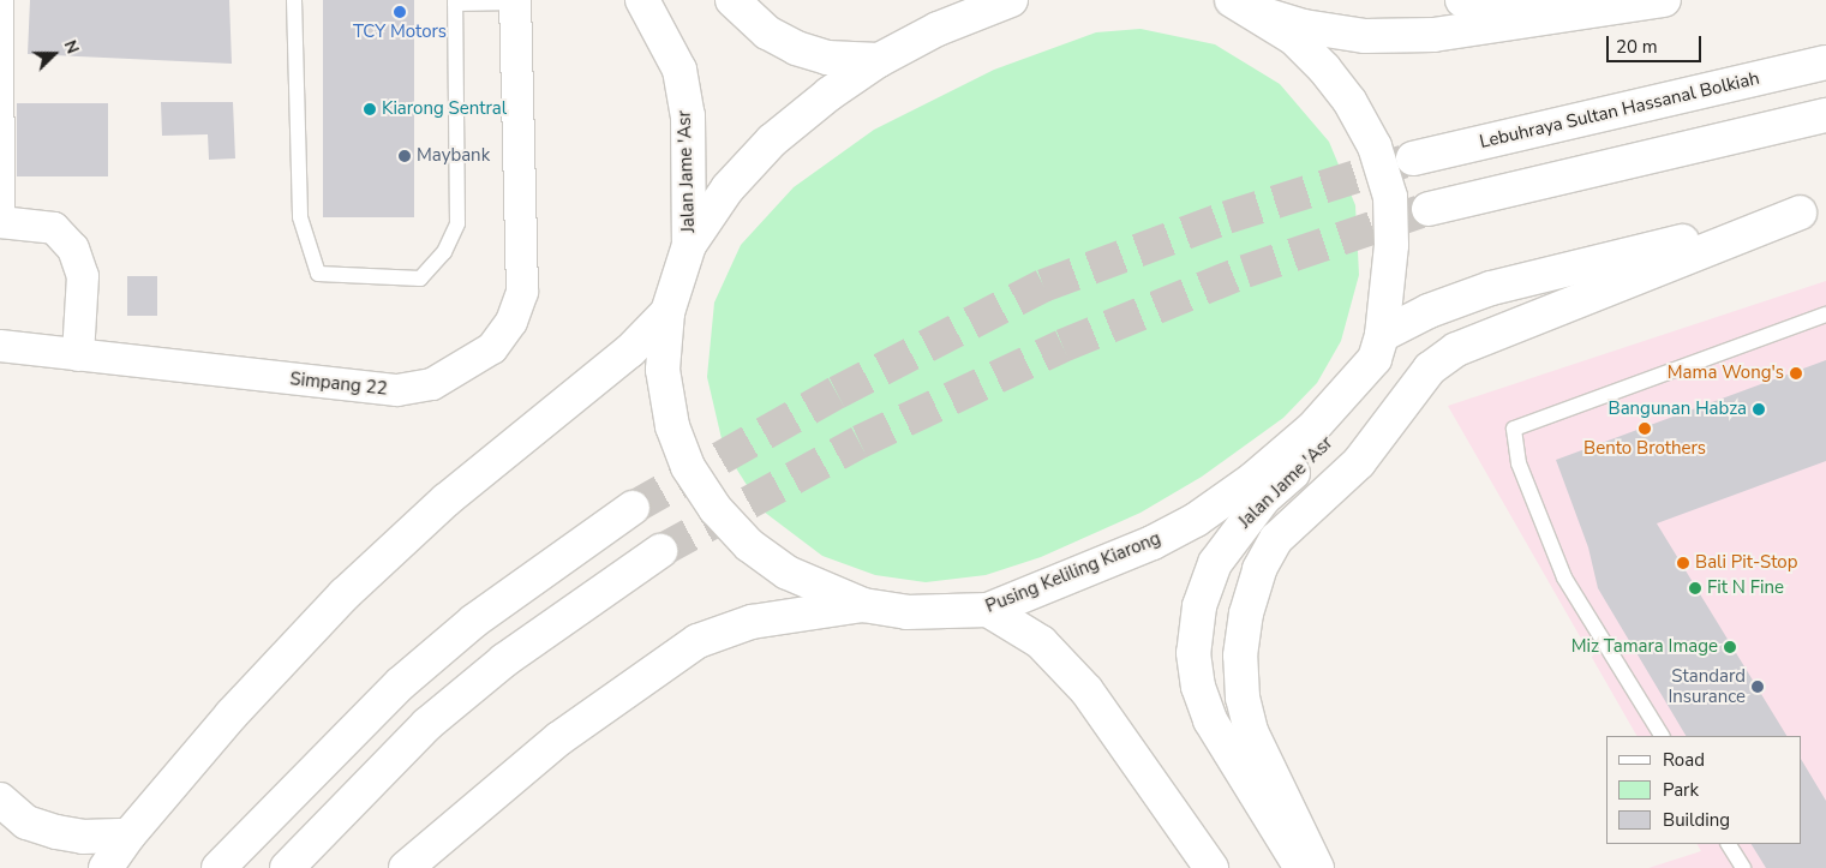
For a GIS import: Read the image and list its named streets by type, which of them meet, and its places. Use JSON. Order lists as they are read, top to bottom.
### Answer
{
  "streets": {
    "main road": ["Lebuhraya Sultan Hassanal Bolkiah", "Jalan Jame 'Asr", "Pusing Keliling Kiarong"],
    "street": ["Simpang 22"]
  },
  "crossings": [
    ["Jalan Jame 'Asr", "Pusing Keliling Kiarong"]
  ],
  "places": [
    "TCY Motors",
    "Kiarong Sentral",
    "Maybank",
    "Mama Wong's",
    "Bangunan Habza",
    "Bento Brothers",
    "Bali Pit-Stop",
    "Fit N Fine",
    "Miz Tamara Image",
    "Standard Insurance"
  ],
  "legend": ["Road", "Park", "Building"],
  "scale_bar": "20 m",
  "north": "right"
}
